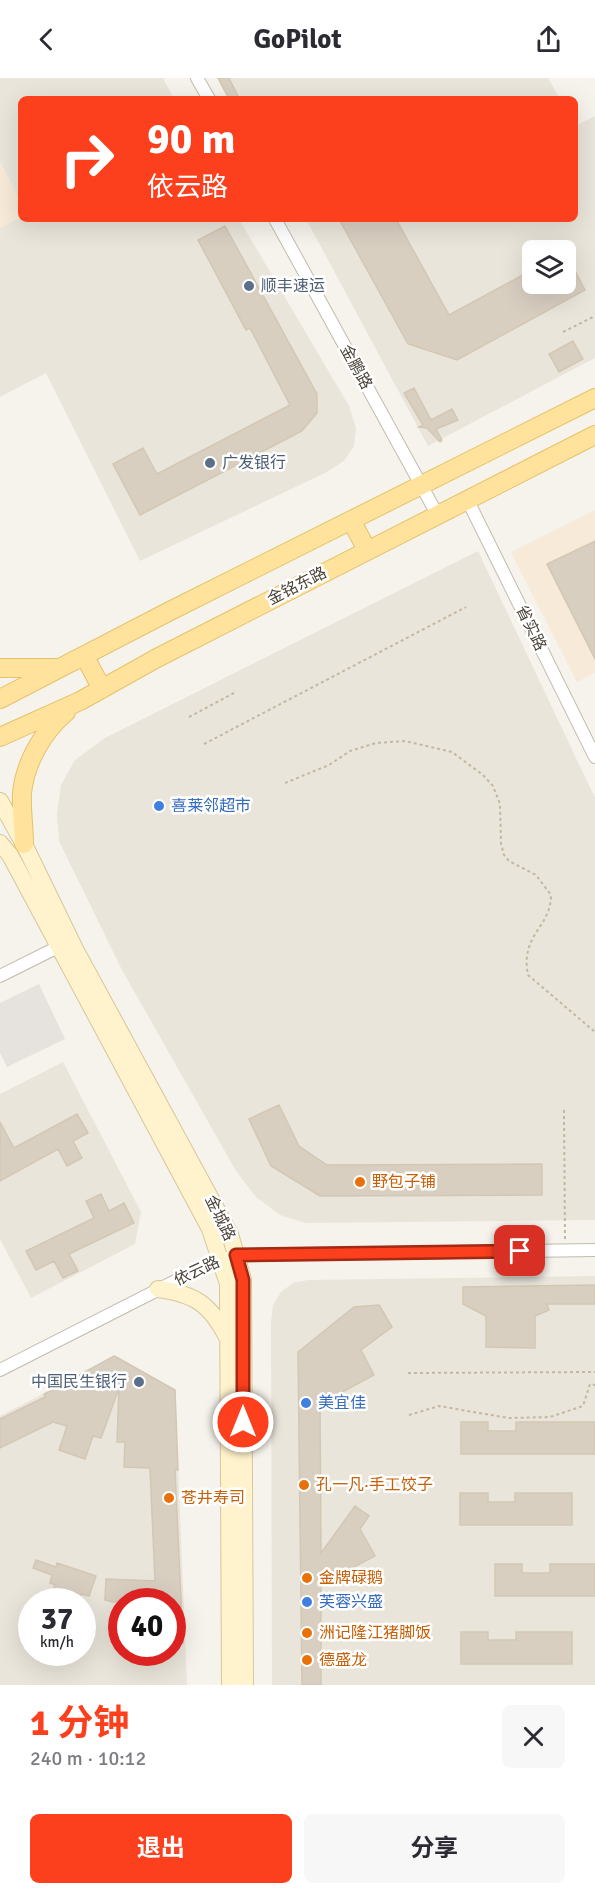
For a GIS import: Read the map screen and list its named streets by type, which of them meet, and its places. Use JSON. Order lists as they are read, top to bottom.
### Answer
{
  "streets": {
    "main road": ["金铭东路"],
    "street": [
      "金鹏路",
      "省实路",
      "金城路",
      "依云路"
    ]
  },
  "crossings": [
    ["金鹏路", "金铭东路"],
    ["金铭东路", "省实路"],
    ["金城路", "依云路"]
  ],
  "places": [
    "顺丰速运",
    "广发银行",
    "喜莱邻超市",
    "野包子铺",
    "中国民生银行",
    "美宜佳",
    "孔一凡·手工饺子",
    "苍井寿司",
    "金牌碌鹅",
    "芙蓉兴盛",
    "洲记隆江猪脚饭",
    "德盛龙"
  ],
  "page": {
    "header": "GoPilot",
    "turn": ["90 m", "依云路"],
    "speed": "37 km/h",
    "limit": "40",
    "heading": ["1 分钟", "240 m · 10:12"],
    "buttons": ["退出", "分享"]
  }
}
